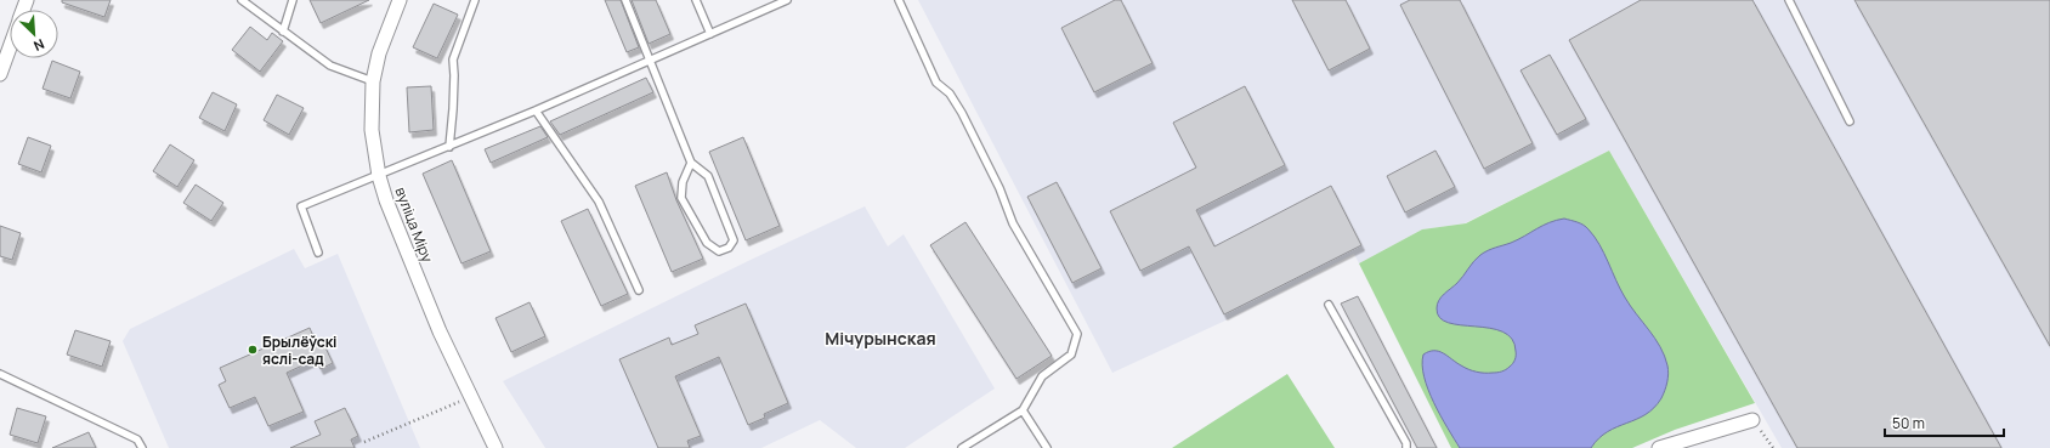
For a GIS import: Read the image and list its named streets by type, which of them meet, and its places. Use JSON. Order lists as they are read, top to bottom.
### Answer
{
  "streets": {
    "street": ["вуліца Міру"]
  },
  "districts": ["Мічурынская"],
  "places": ["Брылёўскі яслі-сад"],
  "scale_bar": "50 m",
  "north": "bottom right"
}
